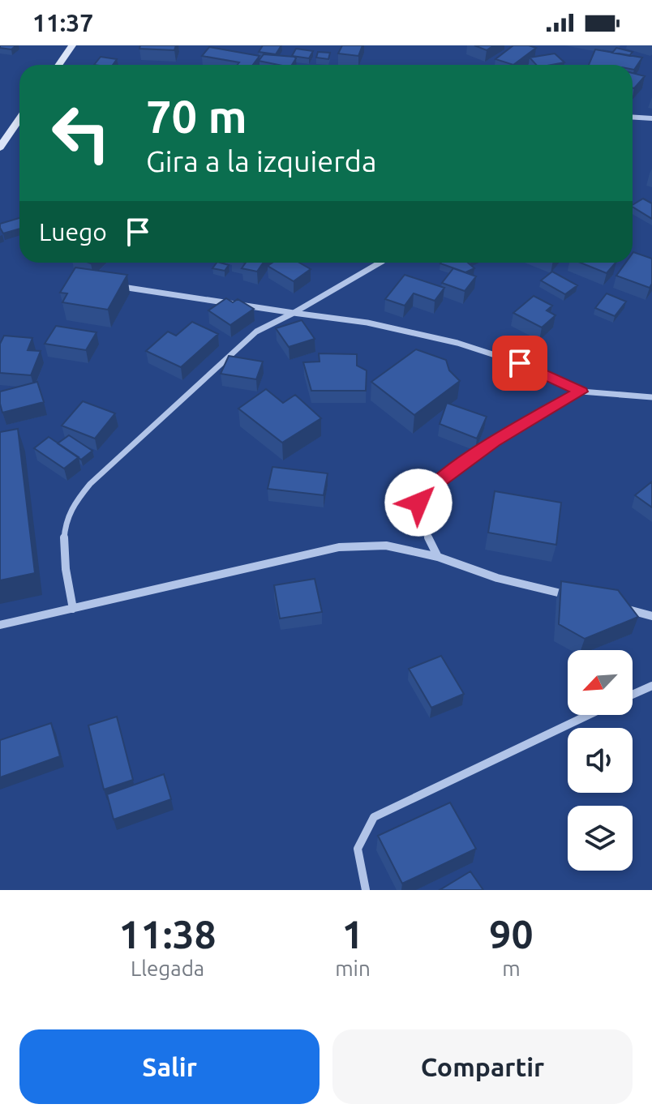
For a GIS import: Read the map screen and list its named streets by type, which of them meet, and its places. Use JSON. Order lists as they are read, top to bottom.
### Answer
{
  "north": "bottom left",
  "page": {
    "status": "11:37",
    "turn": ["70 m", "Gira a la izquierda"],
    "then": "Luego",
    "eta": [
      "11:38",
      "Llegada",
      "1",
      "min",
      "90",
      "m"
    ],
    "buttons": ["Salir", "Compartir"]
  }
}
